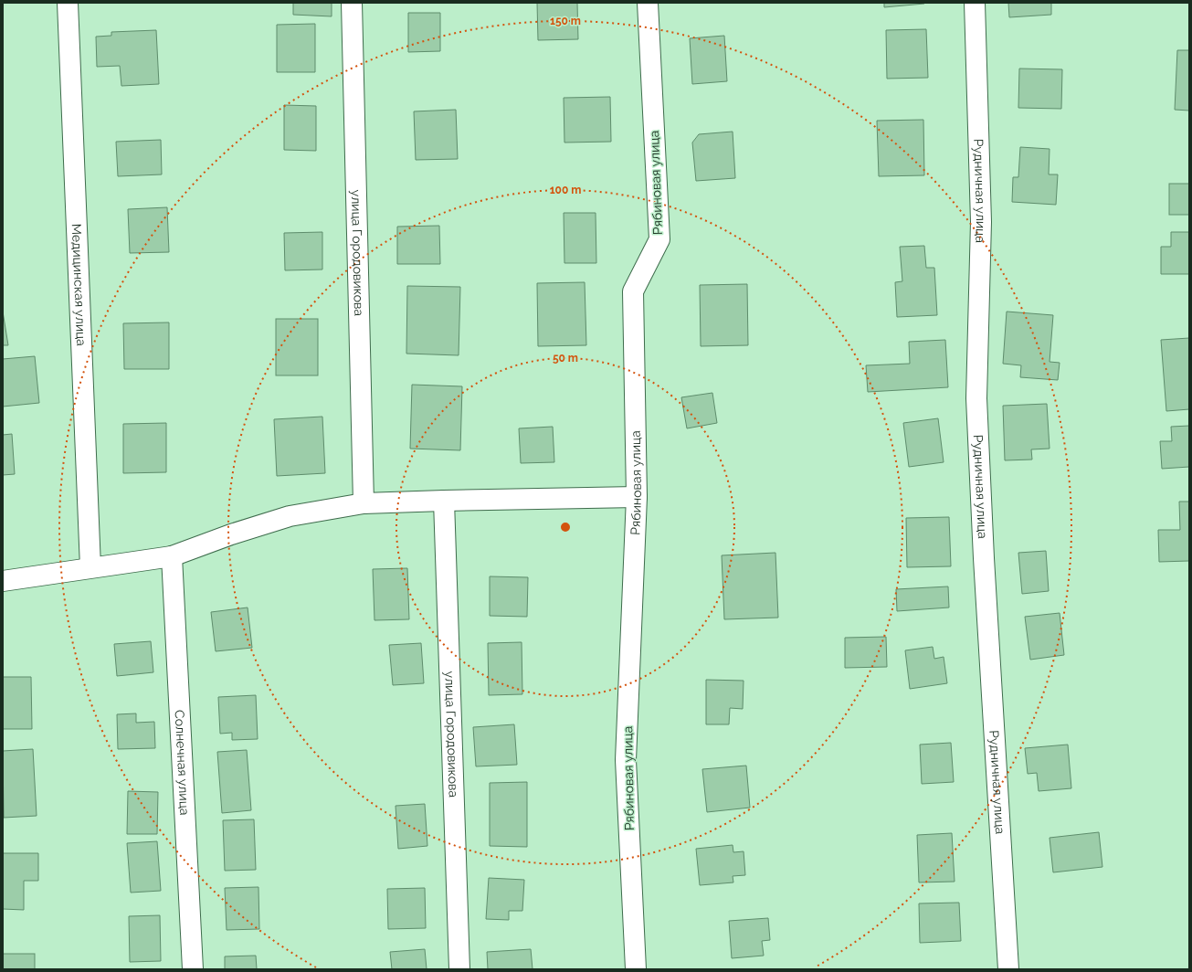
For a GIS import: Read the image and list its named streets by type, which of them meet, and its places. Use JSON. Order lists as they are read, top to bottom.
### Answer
{
  "streets": {
    "street": [
      "Рябиновая улица",
      "Рудничная улица",
      "улица Городовикова",
      "Медицинская улица",
      "Солнечная улица"
    ]
  },
  "rings": ["150 m", "100 m", "50 m"]
}
